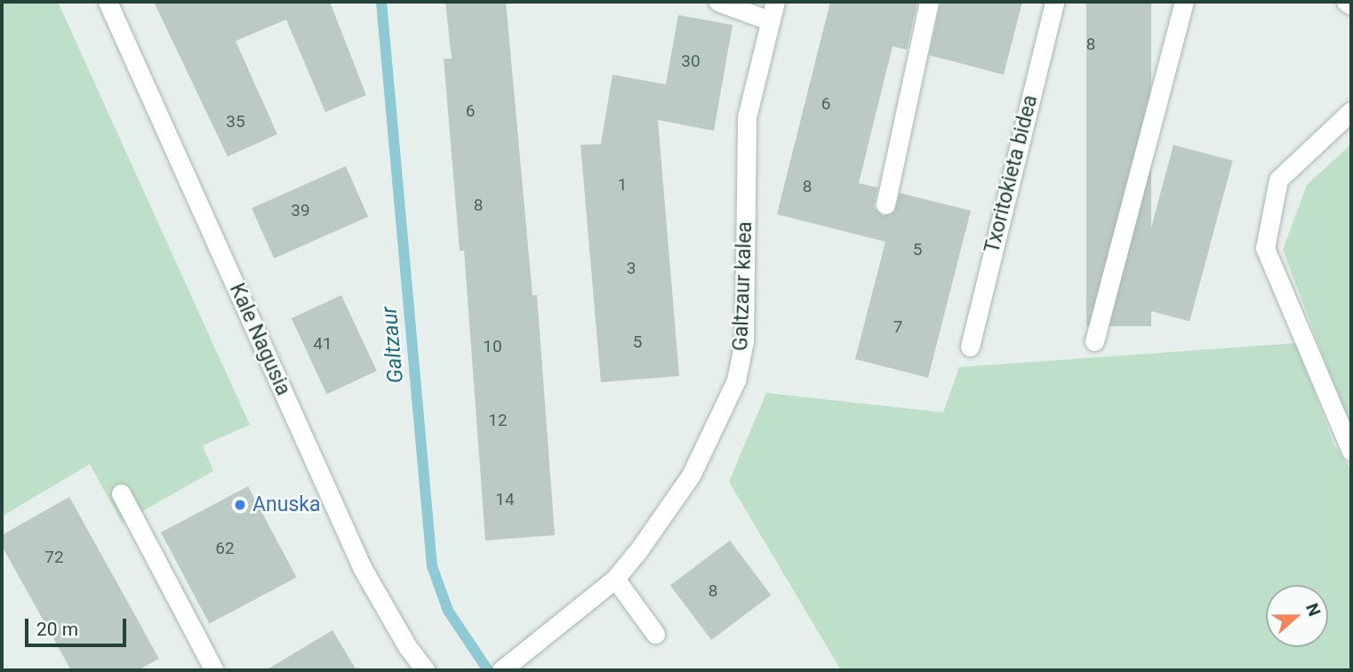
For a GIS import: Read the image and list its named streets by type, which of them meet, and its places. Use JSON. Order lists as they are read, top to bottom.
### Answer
{
  "streets": {
    "street": ["Txoritokieta bidea", "Galtzaur kalea", "Kale Nagusia"]
  },
  "water": ["Galtzaur"],
  "places": ["Anuska"],
  "house_numbers": [
    "8",
    "30",
    "6",
    "6",
    "35",
    "1",
    "8",
    "8",
    "39",
    "5",
    "3",
    "7",
    "5",
    "41",
    "10",
    "12",
    "14",
    "62",
    "72",
    "8"
  ],
  "scale_bar": "20 m",
  "north": "right"
}
